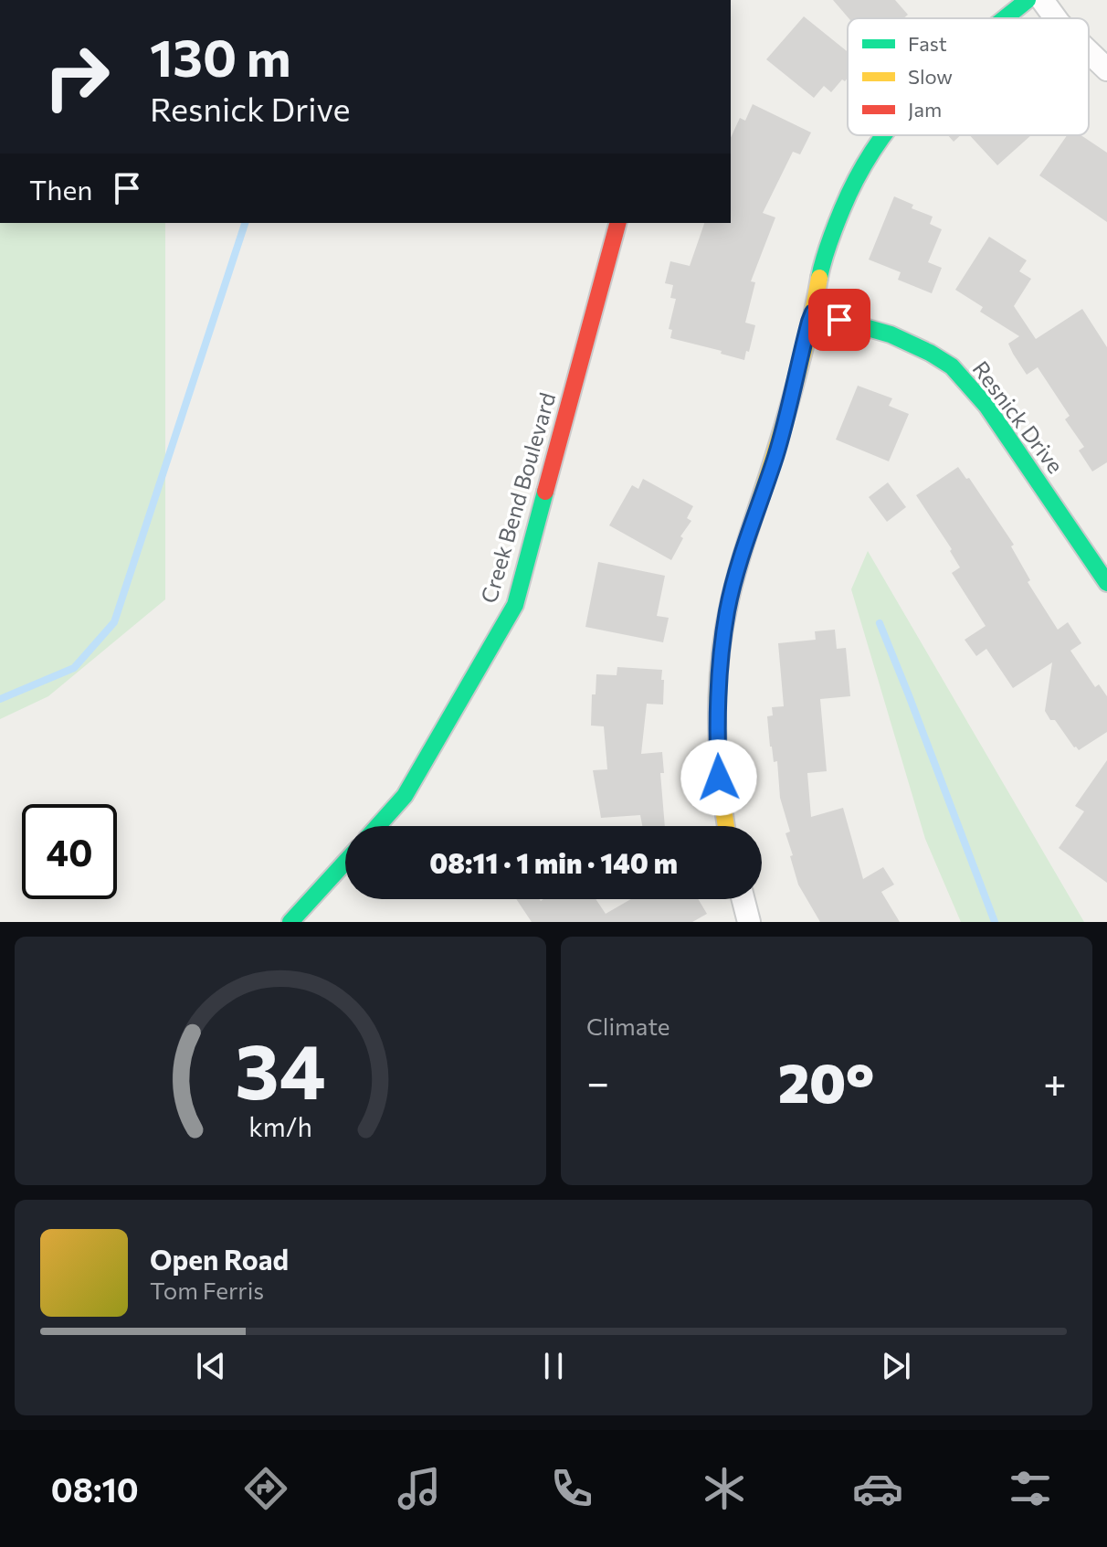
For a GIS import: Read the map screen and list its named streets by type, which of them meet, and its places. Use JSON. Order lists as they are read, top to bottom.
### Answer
{
  "streets": {
    "street": ["Resnick Drive", "Creek Bend Boulevard"]
  },
  "legend": ["Fast", "Slow", "Jam"],
  "page": {
    "turn": ["130 m", "Resnick Drive"],
    "then": "Then",
    "limit": "40",
    "trip": "08:11 · 1 min · 140 m",
    "tile": "Climate",
    "heat": ["−", "20°", "+"],
    "song": ["Open Road", "Tom Ferris"],
    "tabs": "08:10",
    "gauge": ["34", "km/h"]
  }
}
